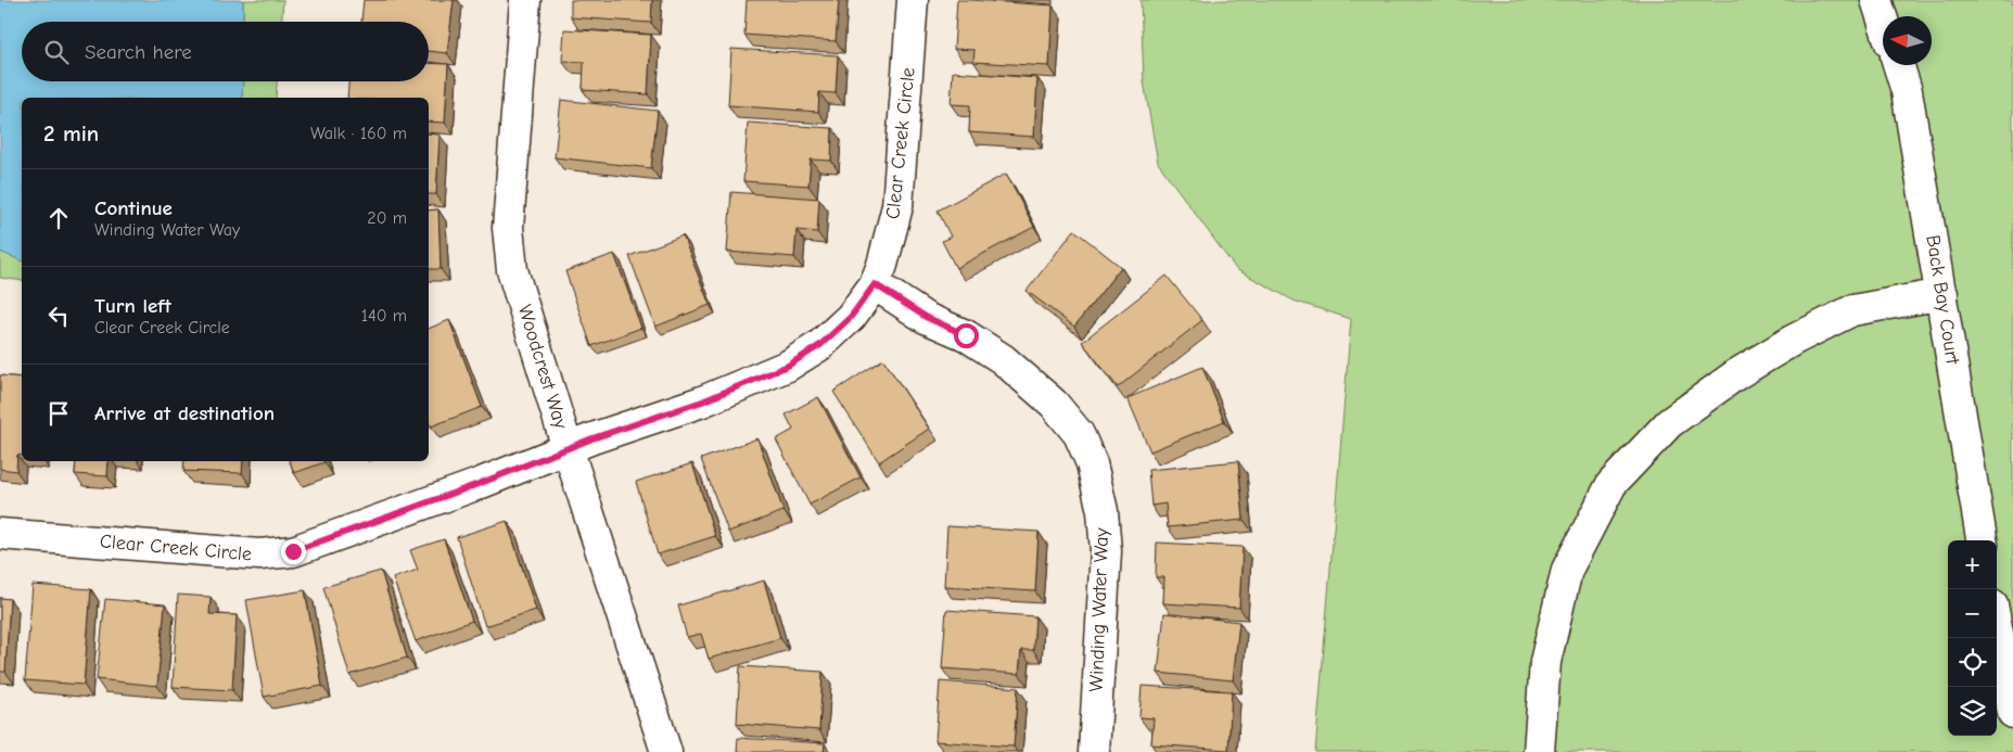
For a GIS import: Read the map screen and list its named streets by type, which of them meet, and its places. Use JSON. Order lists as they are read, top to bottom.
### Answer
{
  "streets": {
    "street": [
      "Clear Creek Circle",
      "Back Bay Court",
      "Woodcrest Way",
      "Winding Water Way"
    ]
  },
  "crossings": [
    ["Clear Creek Circle", "Woodcrest Way"],
    ["Clear Creek Circle", "Winding Water Way"]
  ],
  "north": "left",
  "page": {
    "search": "Search here",
    "heading": ["2 min", "Walk · 160 m"],
    "list": [
      ["Continue", "Winding Water Way", "20 m"],
      ["Turn left", "Clear Creek Circle", "140 m"],
      "Arrive at destination"
    ],
    "map_buttons": ["+", "−"]
  }
}
